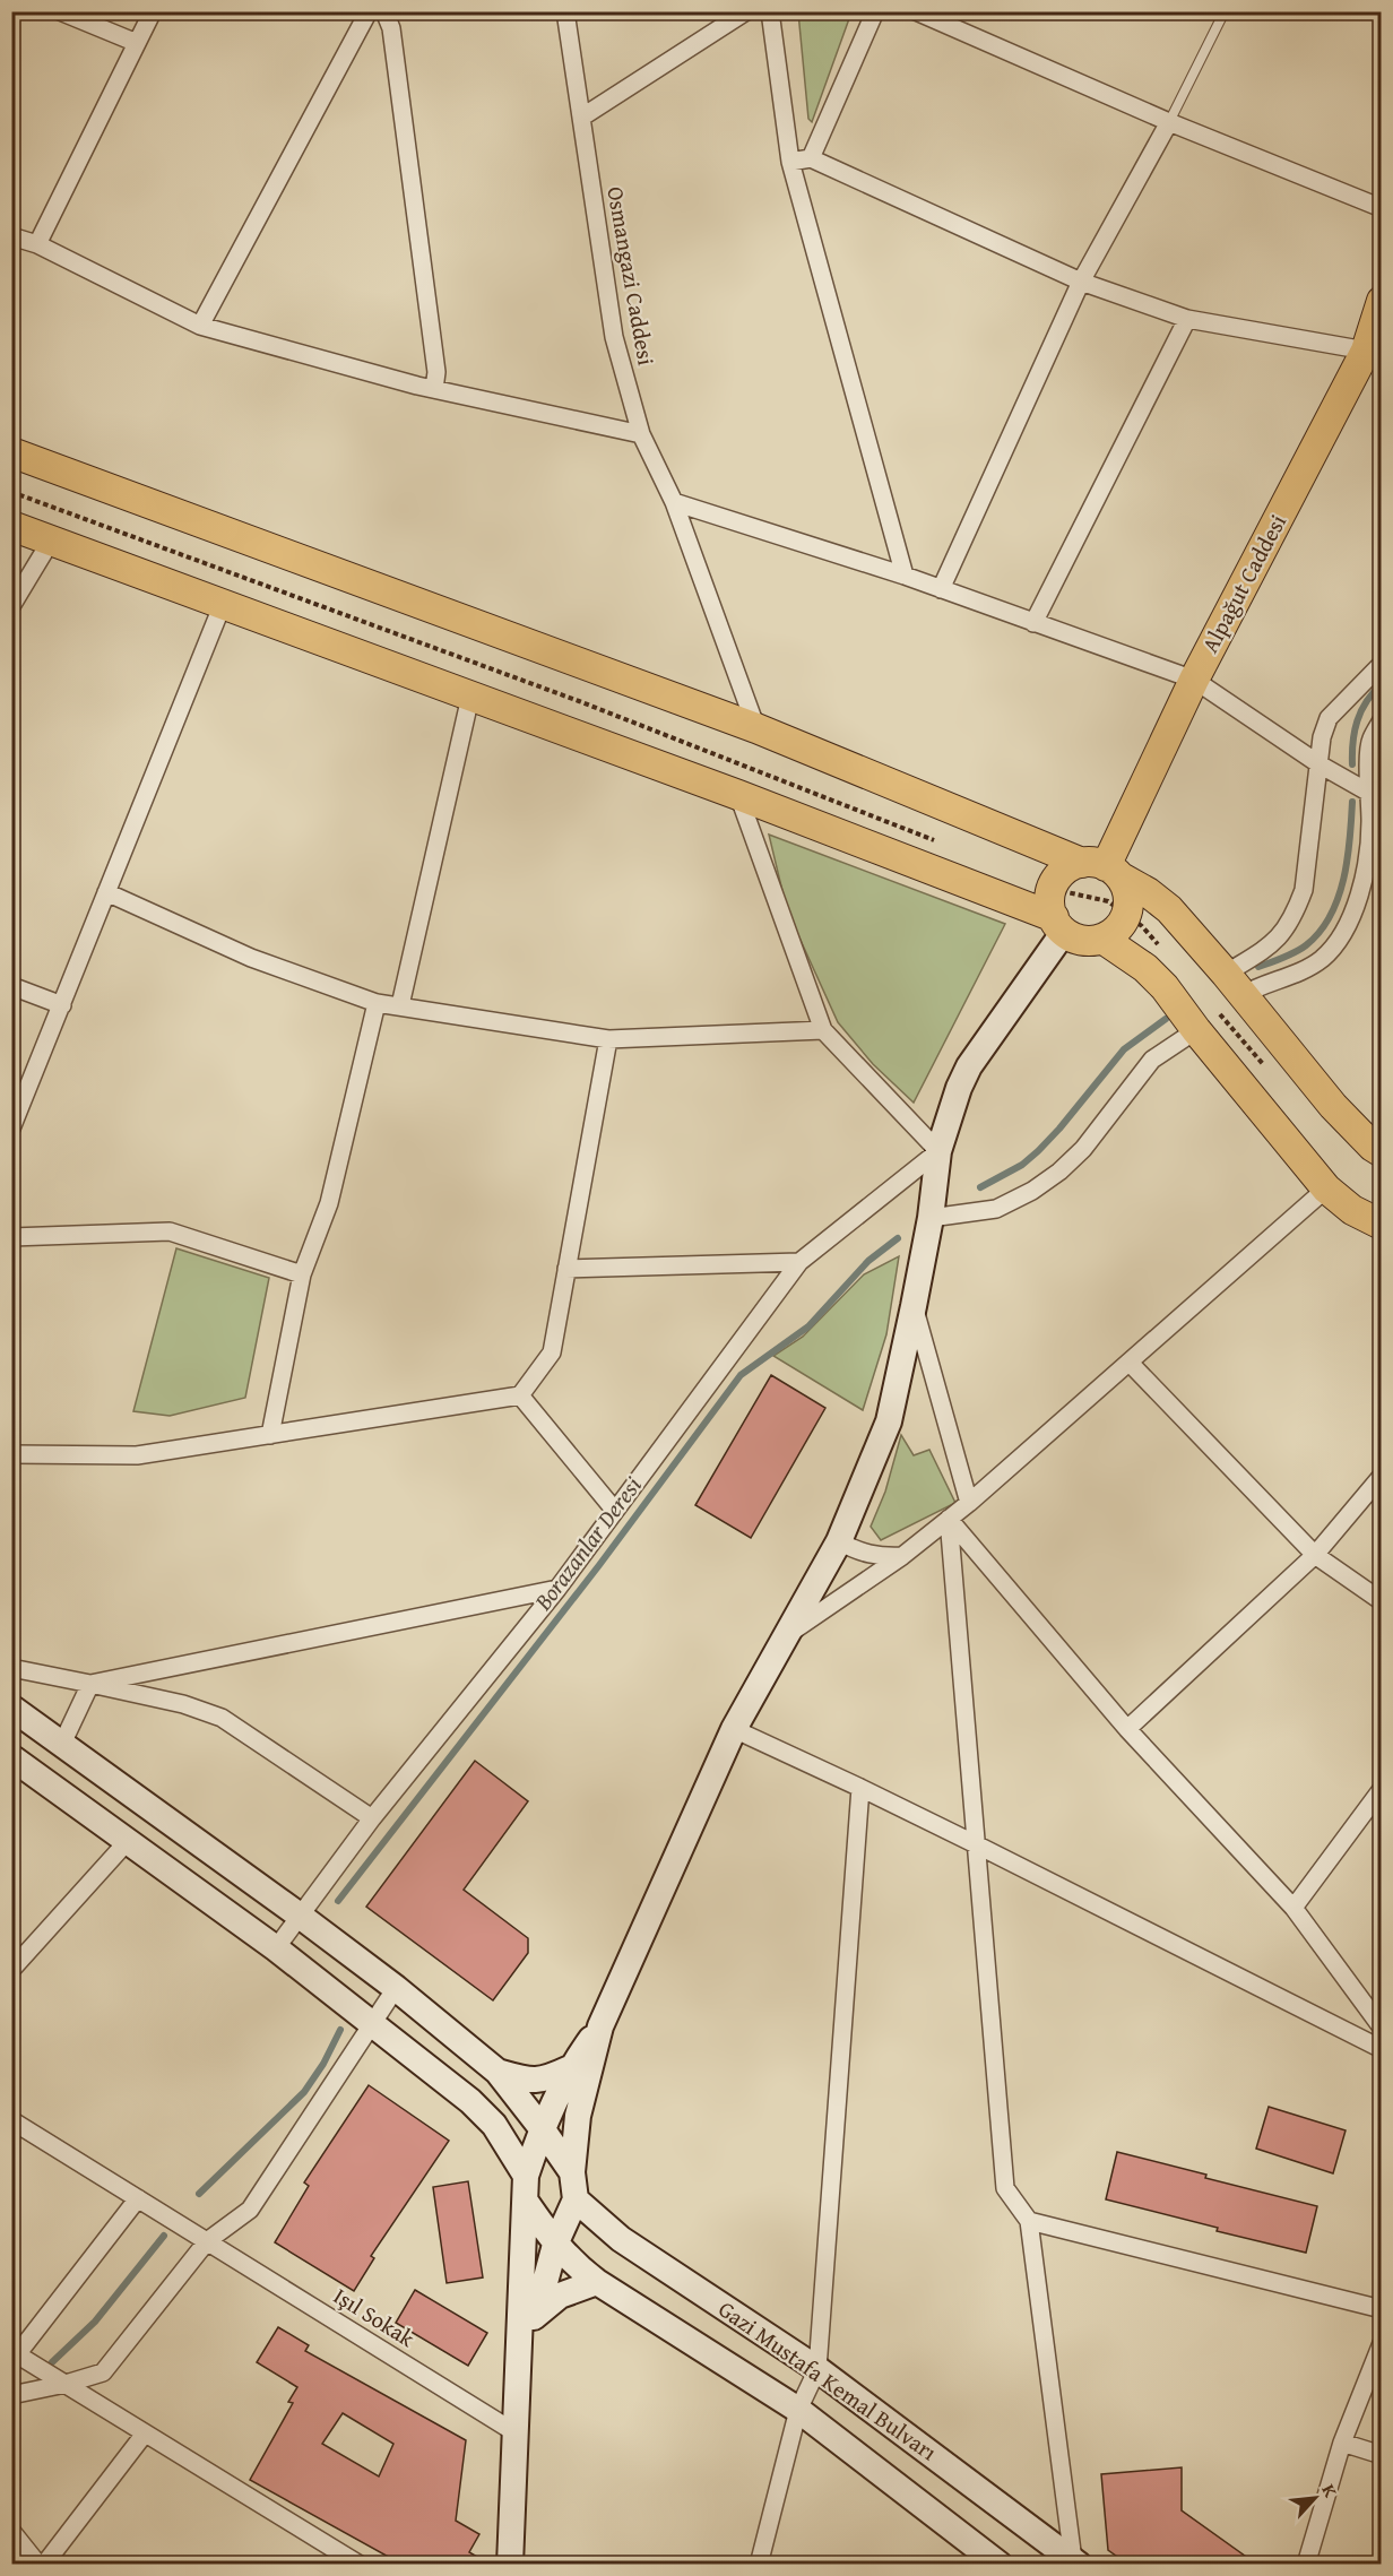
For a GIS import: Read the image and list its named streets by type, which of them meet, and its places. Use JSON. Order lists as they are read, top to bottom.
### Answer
{
  "streets": {
    "main road": ["Alpağut Caddesi", "Gazi Mustafa Kemal Bulvarı"],
    "street": ["Osmangazi Caddesi", "Işıl Sokak"]
  },
  "water": ["Borazanlar Deresi"],
  "north": "top right"
}
